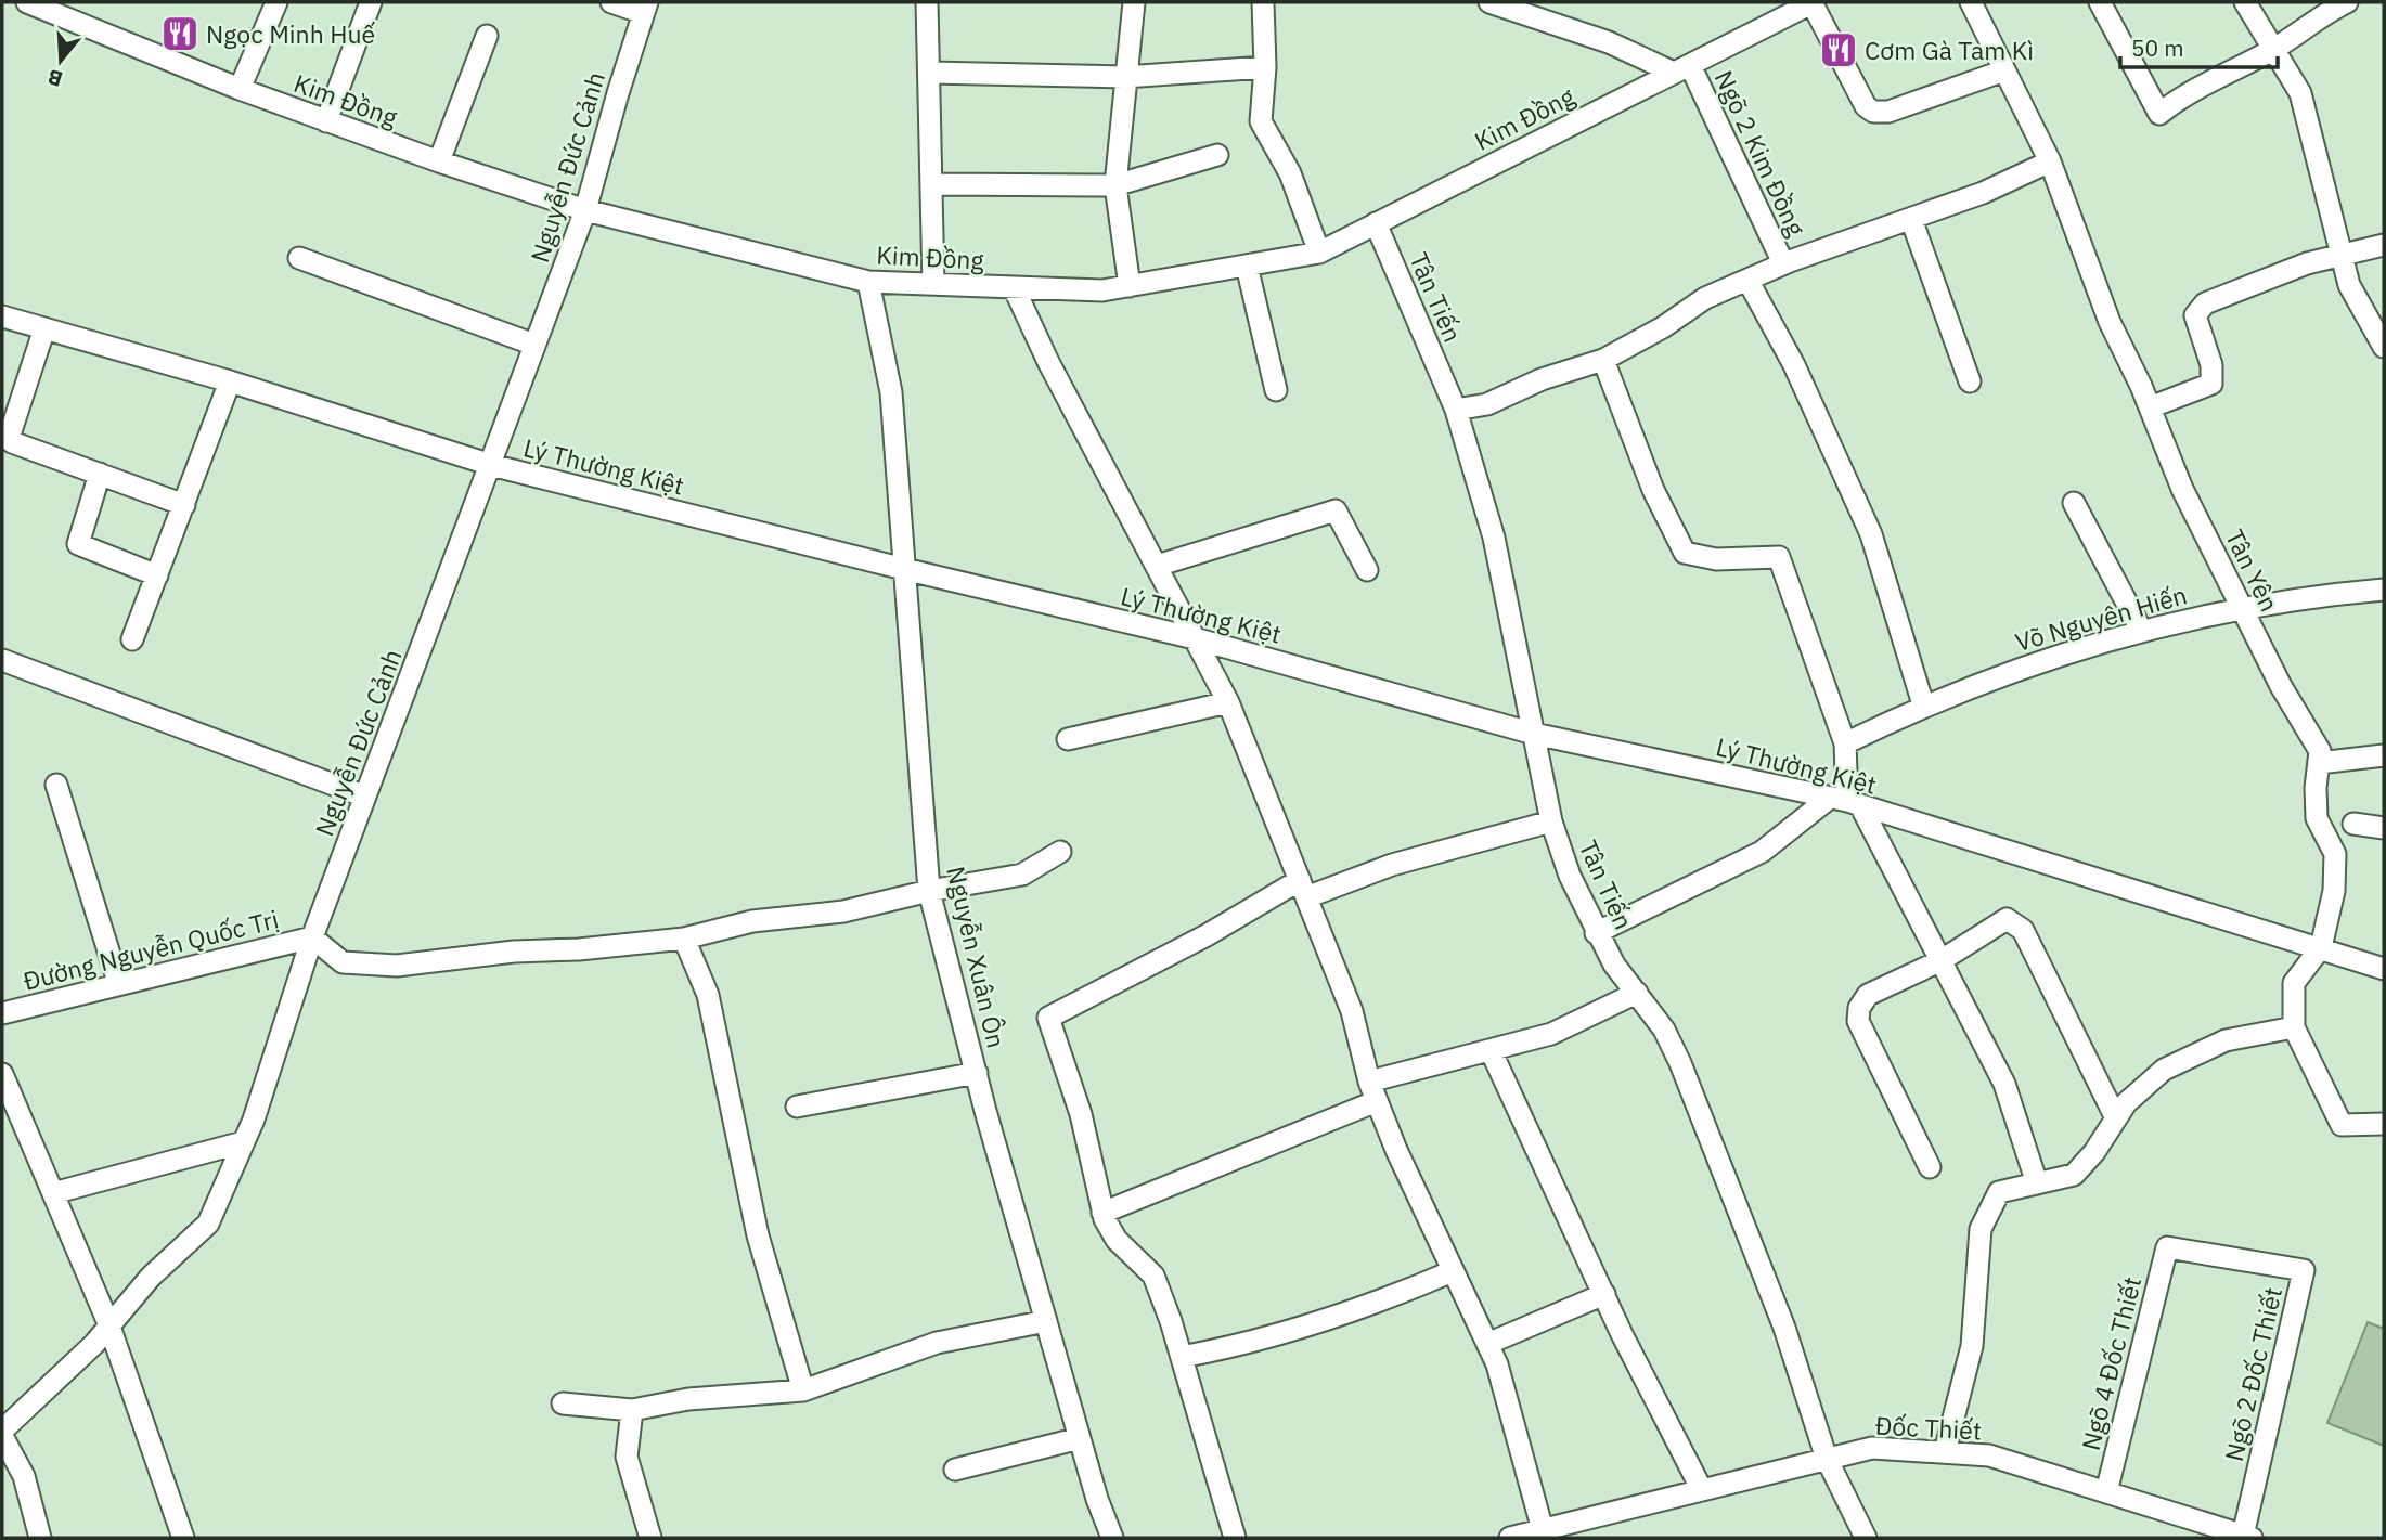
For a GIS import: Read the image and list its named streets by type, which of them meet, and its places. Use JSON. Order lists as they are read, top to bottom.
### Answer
{
  "streets": {
    "street": [
      "Kim Đồng",
      "Ngõ 2 Kim Đồng",
      "Nguyễn Đức Cảnh",
      "Tân Tiến",
      "Lý Thường Kiệt",
      "Tân Yên",
      "Võ Nguyên Hiến",
      "Đường Nguyễn Quốc Trị",
      "Nguyễn Xuân Ôn",
      "Ngõ 4 Đốc Thiết",
      "Ngõ 2 Đốc Thiết",
      "Đốc Thiết"
    ]
  },
  "crossings": [
    ["Kim Đồng", "Ngõ 2 Kim Đồng"],
    ["Kim Đồng", "Nguyễn Đức Cảnh"],
    ["Kim Đồng", "Tân Tiến"],
    ["Kim Đồng", "Nguyễn Xuân Ôn"],
    ["Nguyễn Đức Cảnh", "Lý Thường Kiệt"],
    ["Nguyễn Đức Cảnh", "Đường Nguyễn Quốc Trị"],
    ["Tân Tiến", "Lý Thường Kiệt"],
    ["Tân Tiến", "Đốc Thiết"],
    ["Lý Thường Kiệt", "Tân Yên"],
    ["Lý Thường Kiệt", "Nguyễn Xuân Ôn"],
    ["Tân Yên", "Võ Nguyên Hiến"],
    ["Ngõ 4 Đốc Thiết", "Ngõ 2 Đốc Thiết"],
    ["Ngõ 4 Đốc Thiết", "Đốc Thiết"],
    ["Ngõ 2 Đốc Thiết", "Đốc Thiết"]
  ],
  "places": {
    "restaurant": ["Ngọc Minh Huế", "Cơm Gà Tam Kì"]
  },
  "scale_bar": "50 m",
  "north": "bottom"
}
